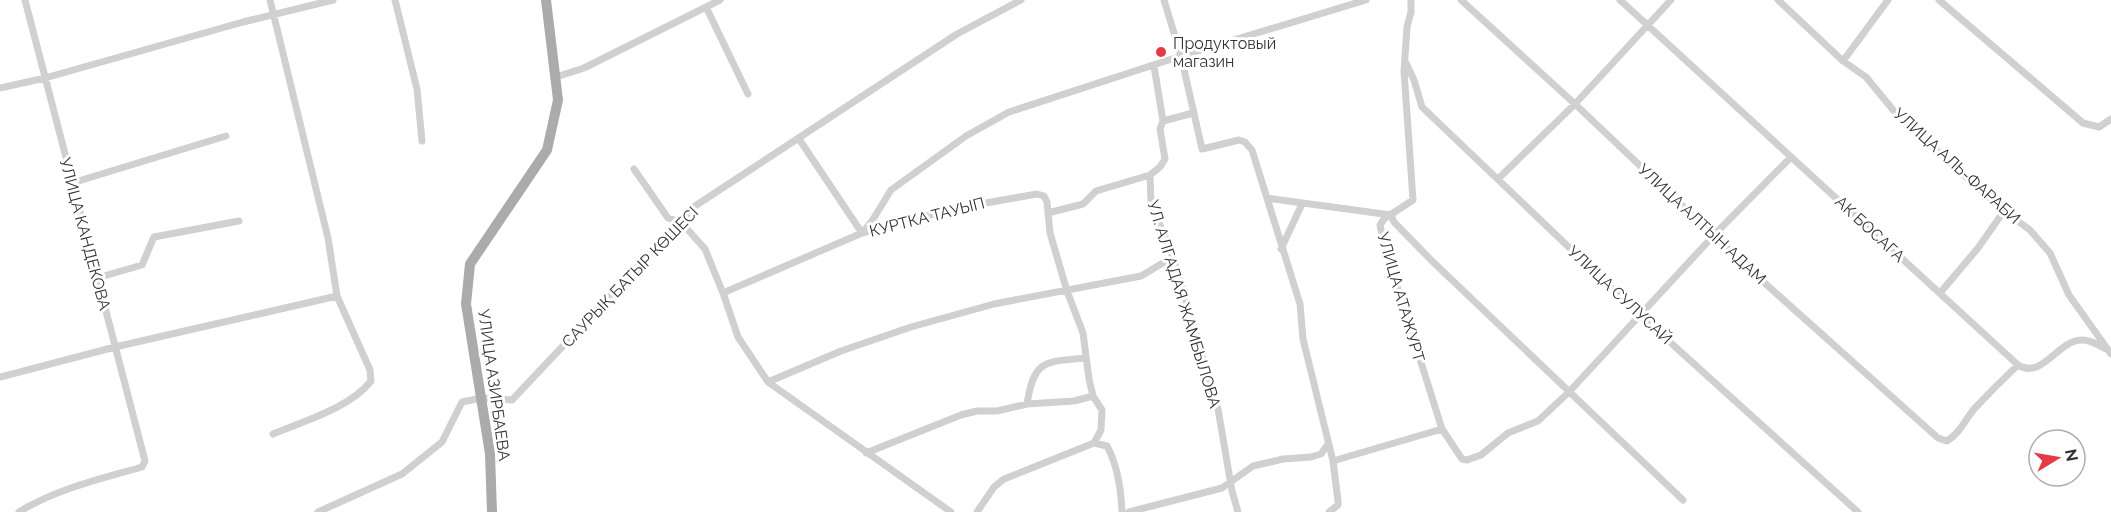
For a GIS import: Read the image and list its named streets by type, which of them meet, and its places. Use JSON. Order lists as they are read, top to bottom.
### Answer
{
  "streets": {
    "main road": ["УЛИЦА АЗИРБАЕВА"],
    "street": [
      "УЛИЦА АЛЬ-ФАРАБИ",
      "КУРТКА ТАУЫП",
      "УЛИЦА АЛТЫН АДАМ",
      "АК БОСАГА",
      "УЛИЦА КАНДЕКОВА",
      "САУРЫҚ БАТЫР КӨШЕСІ",
      "УЛИЦА СУЛУСАЙ",
      "УЛИЦА АТАЖУРТ",
      "УЛ. АЛГАДАЯ ЖАМБЫЛОВА"
    ]
  },
  "crossings": [
    ["УЛИЦА АЛТЫН АДАМ", "АК БОСАГА"],
    ["САУРЫҚ БАТЫР КӨШЕСІ", "УЛИЦА АЗИРБАЕВА"],
    ["УЛИЦА СУЛУСАЙ", "УЛИЦА АТАЖУРТ"]
  ],
  "places": ["Продуктовый магазин"],
  "north": "right"
}
